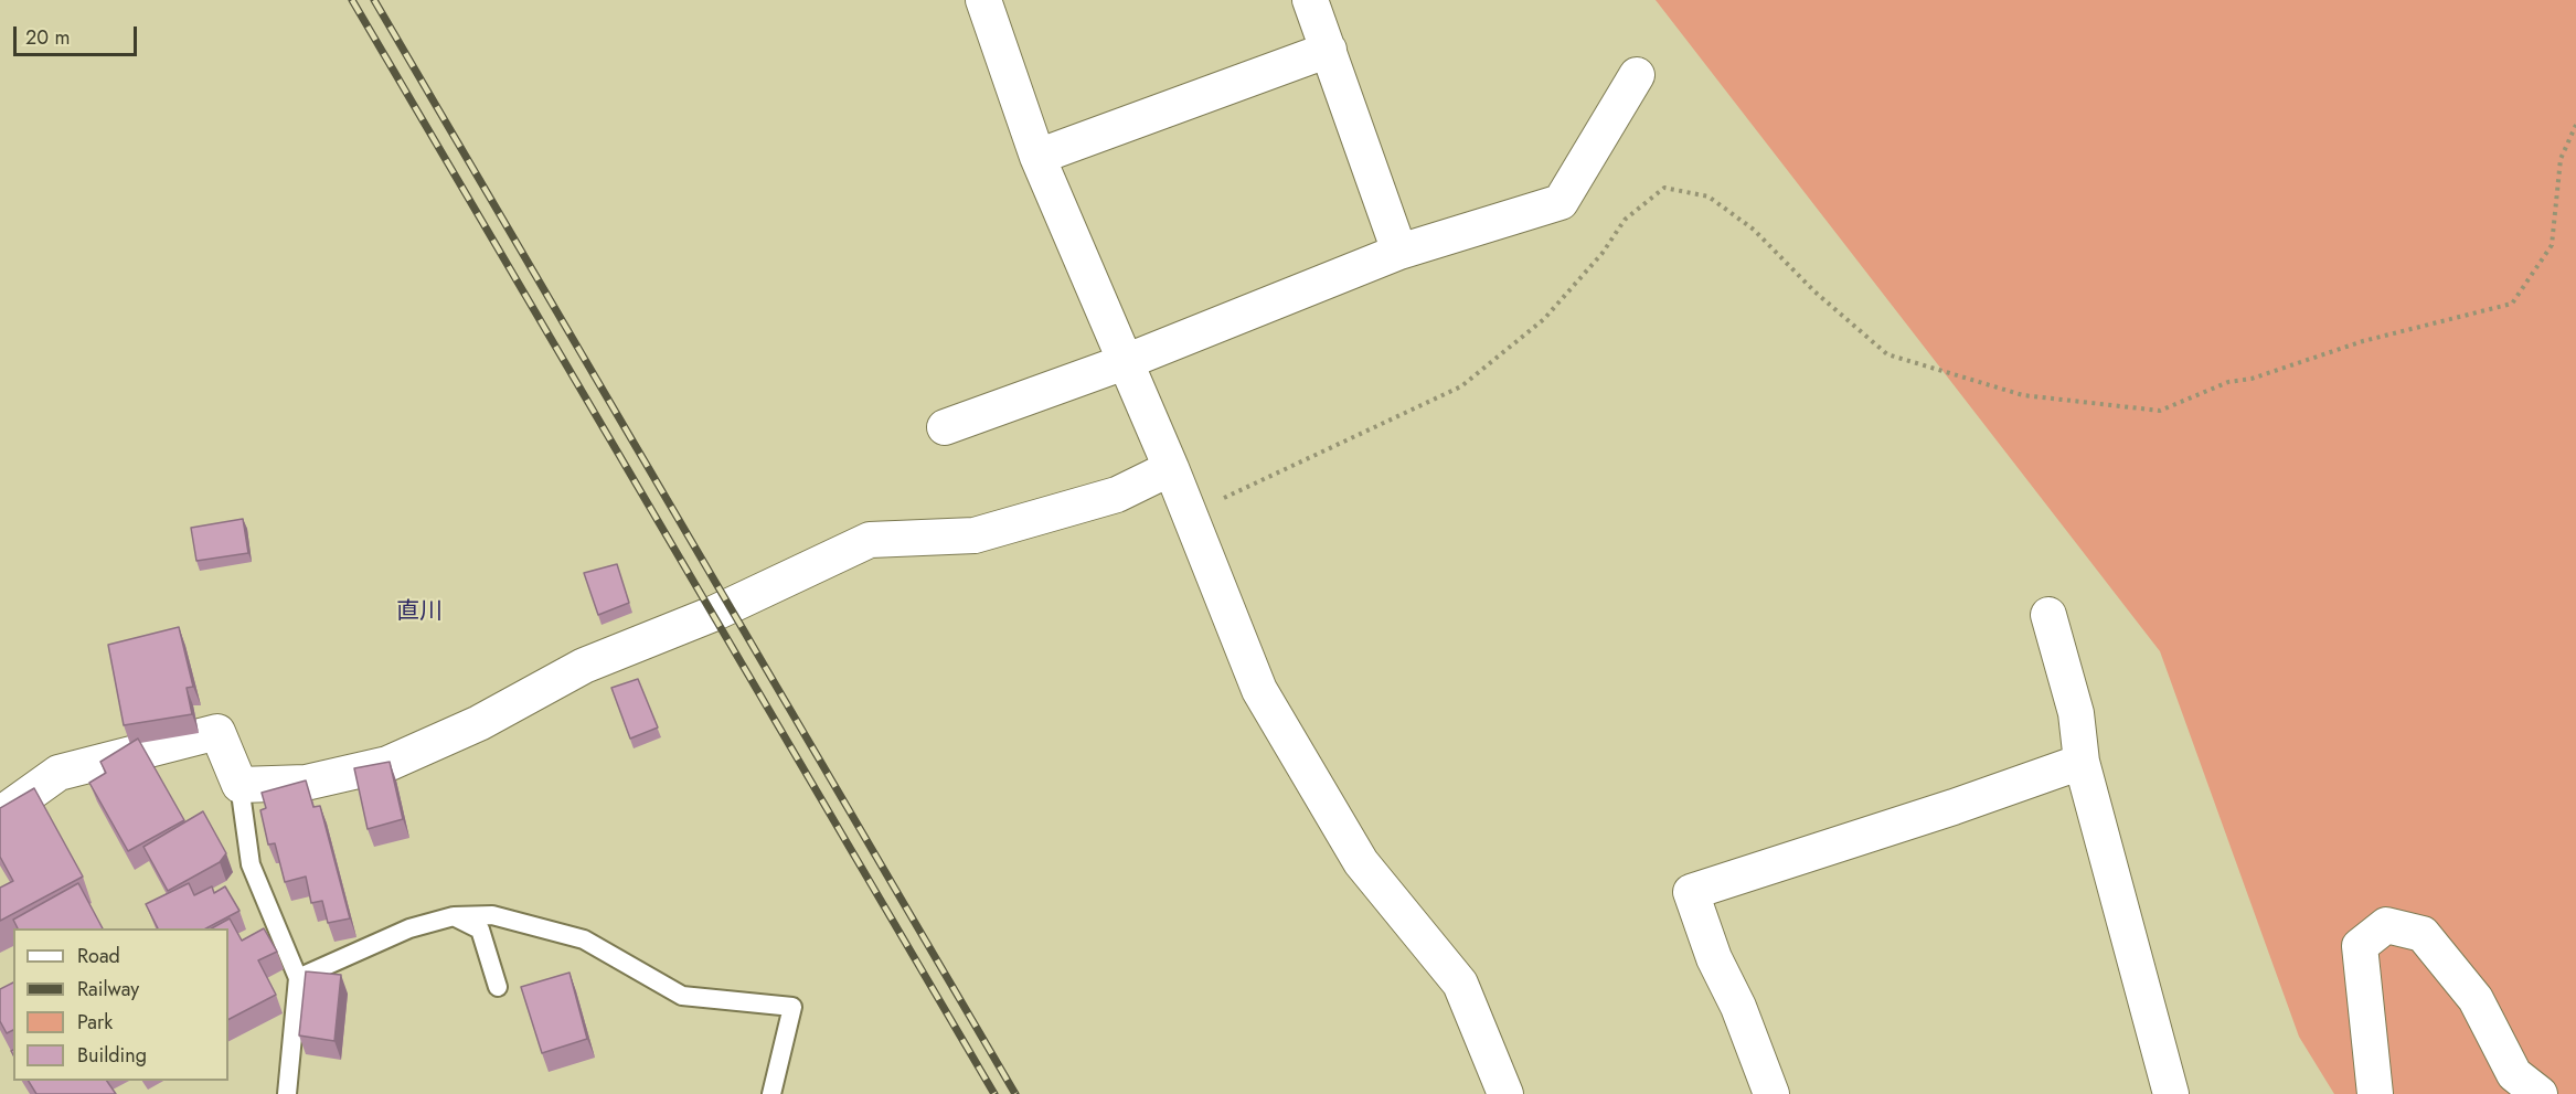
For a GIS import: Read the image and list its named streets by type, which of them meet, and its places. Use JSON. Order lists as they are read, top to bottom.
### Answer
{
  "districts": ["直川"],
  "legend": [
    "Road",
    "Railway",
    "Park",
    "Building"
  ],
  "scale_bar": "20 m"
}
